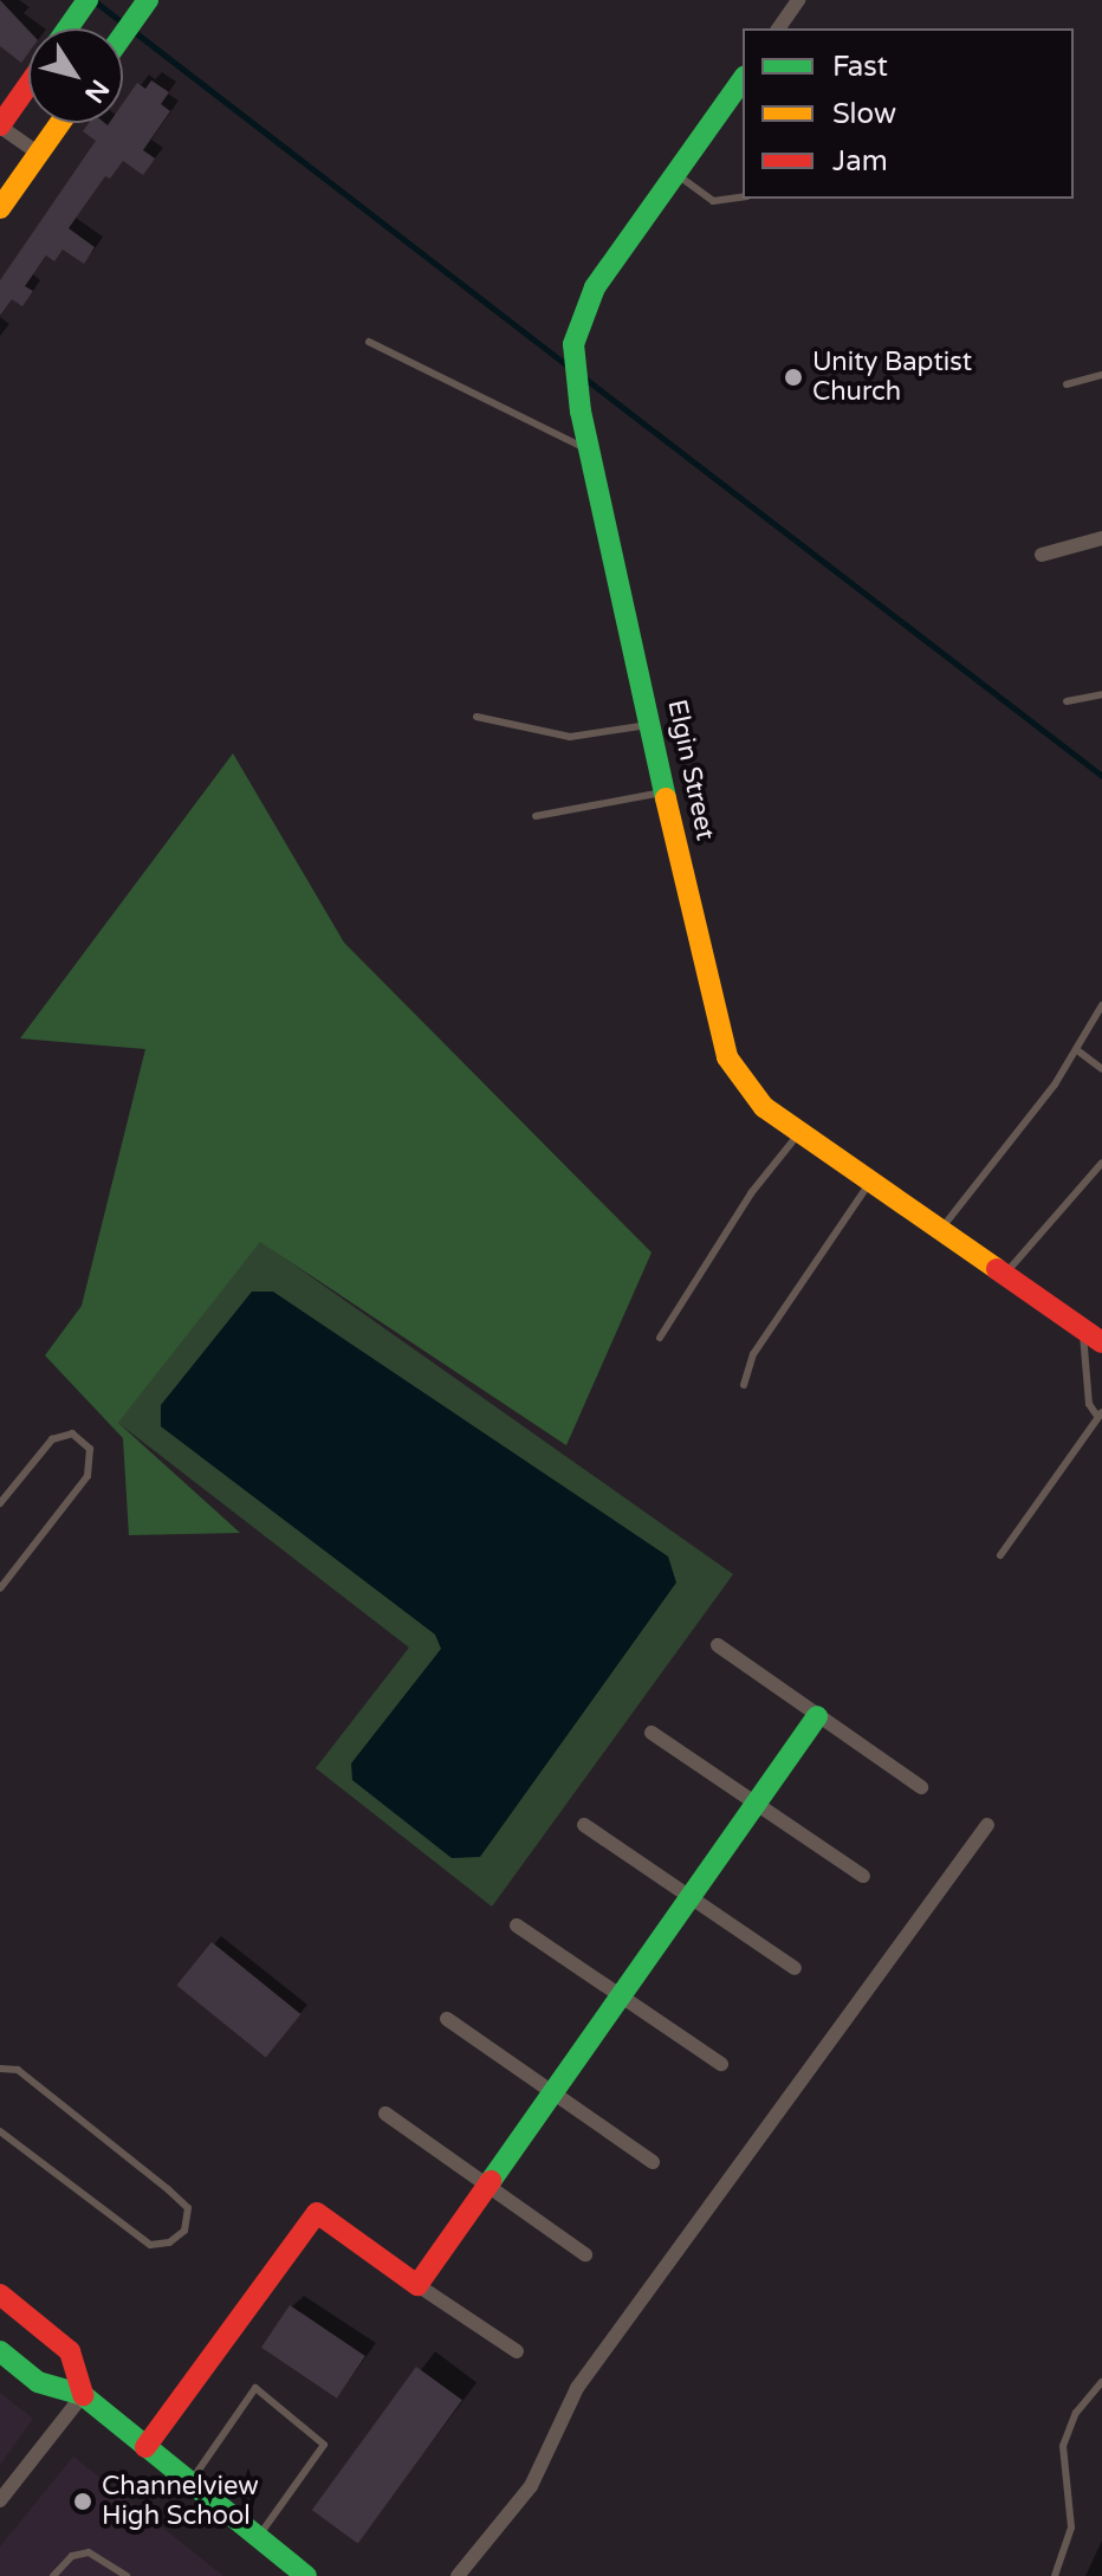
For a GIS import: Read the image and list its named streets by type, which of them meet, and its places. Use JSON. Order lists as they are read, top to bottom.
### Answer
{
  "streets": {
    "street": ["Elgin Street"]
  },
  "places": ["Unity Baptist Church", "Channelview High School"],
  "legend": ["Fast", "Slow", "Jam"],
  "north": "bottom right"
}
